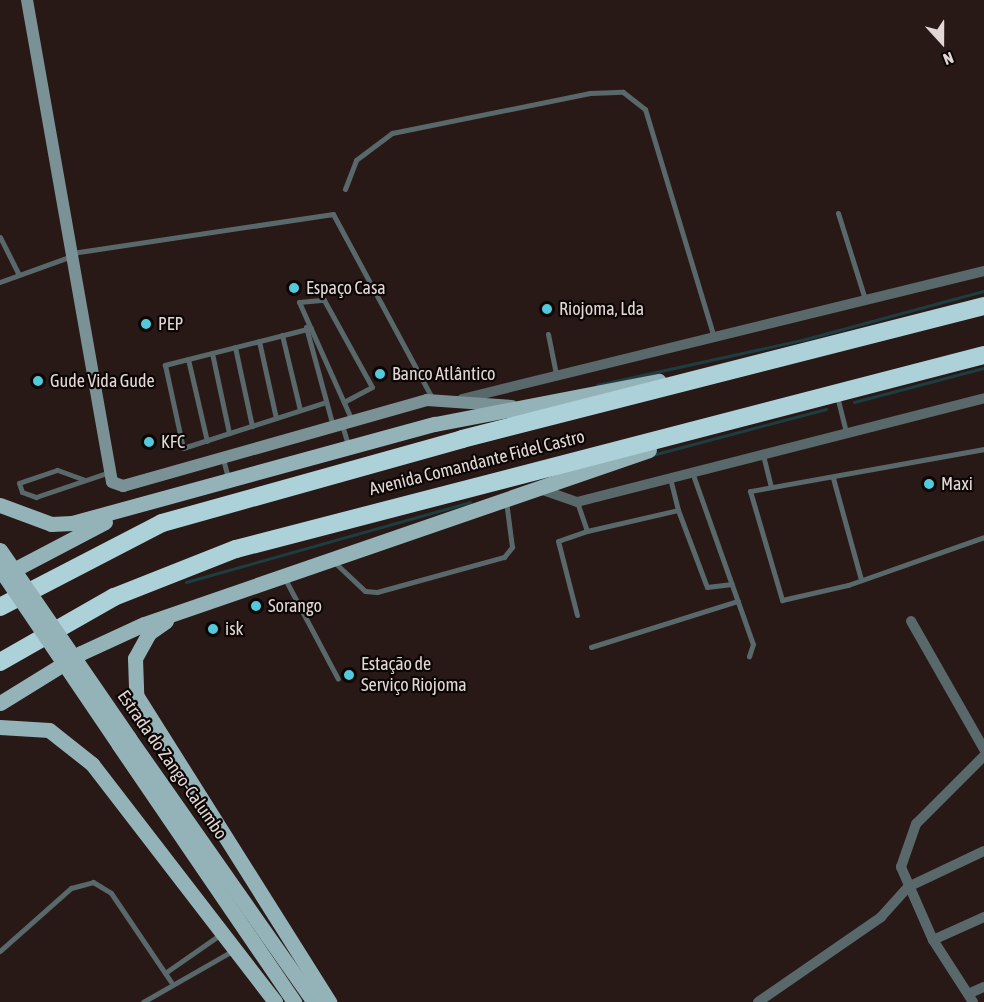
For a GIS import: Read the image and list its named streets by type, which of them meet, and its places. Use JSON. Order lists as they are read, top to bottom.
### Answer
{
  "streets": {
    "highway": ["Avenida Comandante Fidel Castro"],
    "main road": ["Estrada do Zango-Calumbo"]
  },
  "places": [
    "Espaço Casa",
    "Riojoma, Lda",
    "PEP",
    "Banco Atlântico",
    "Gude Vida Gude",
    "KFC",
    "Maxi",
    "Sorango",
    "isk",
    "Estação de Serviço Riojoma"
  ],
  "north": "bottom"
}
